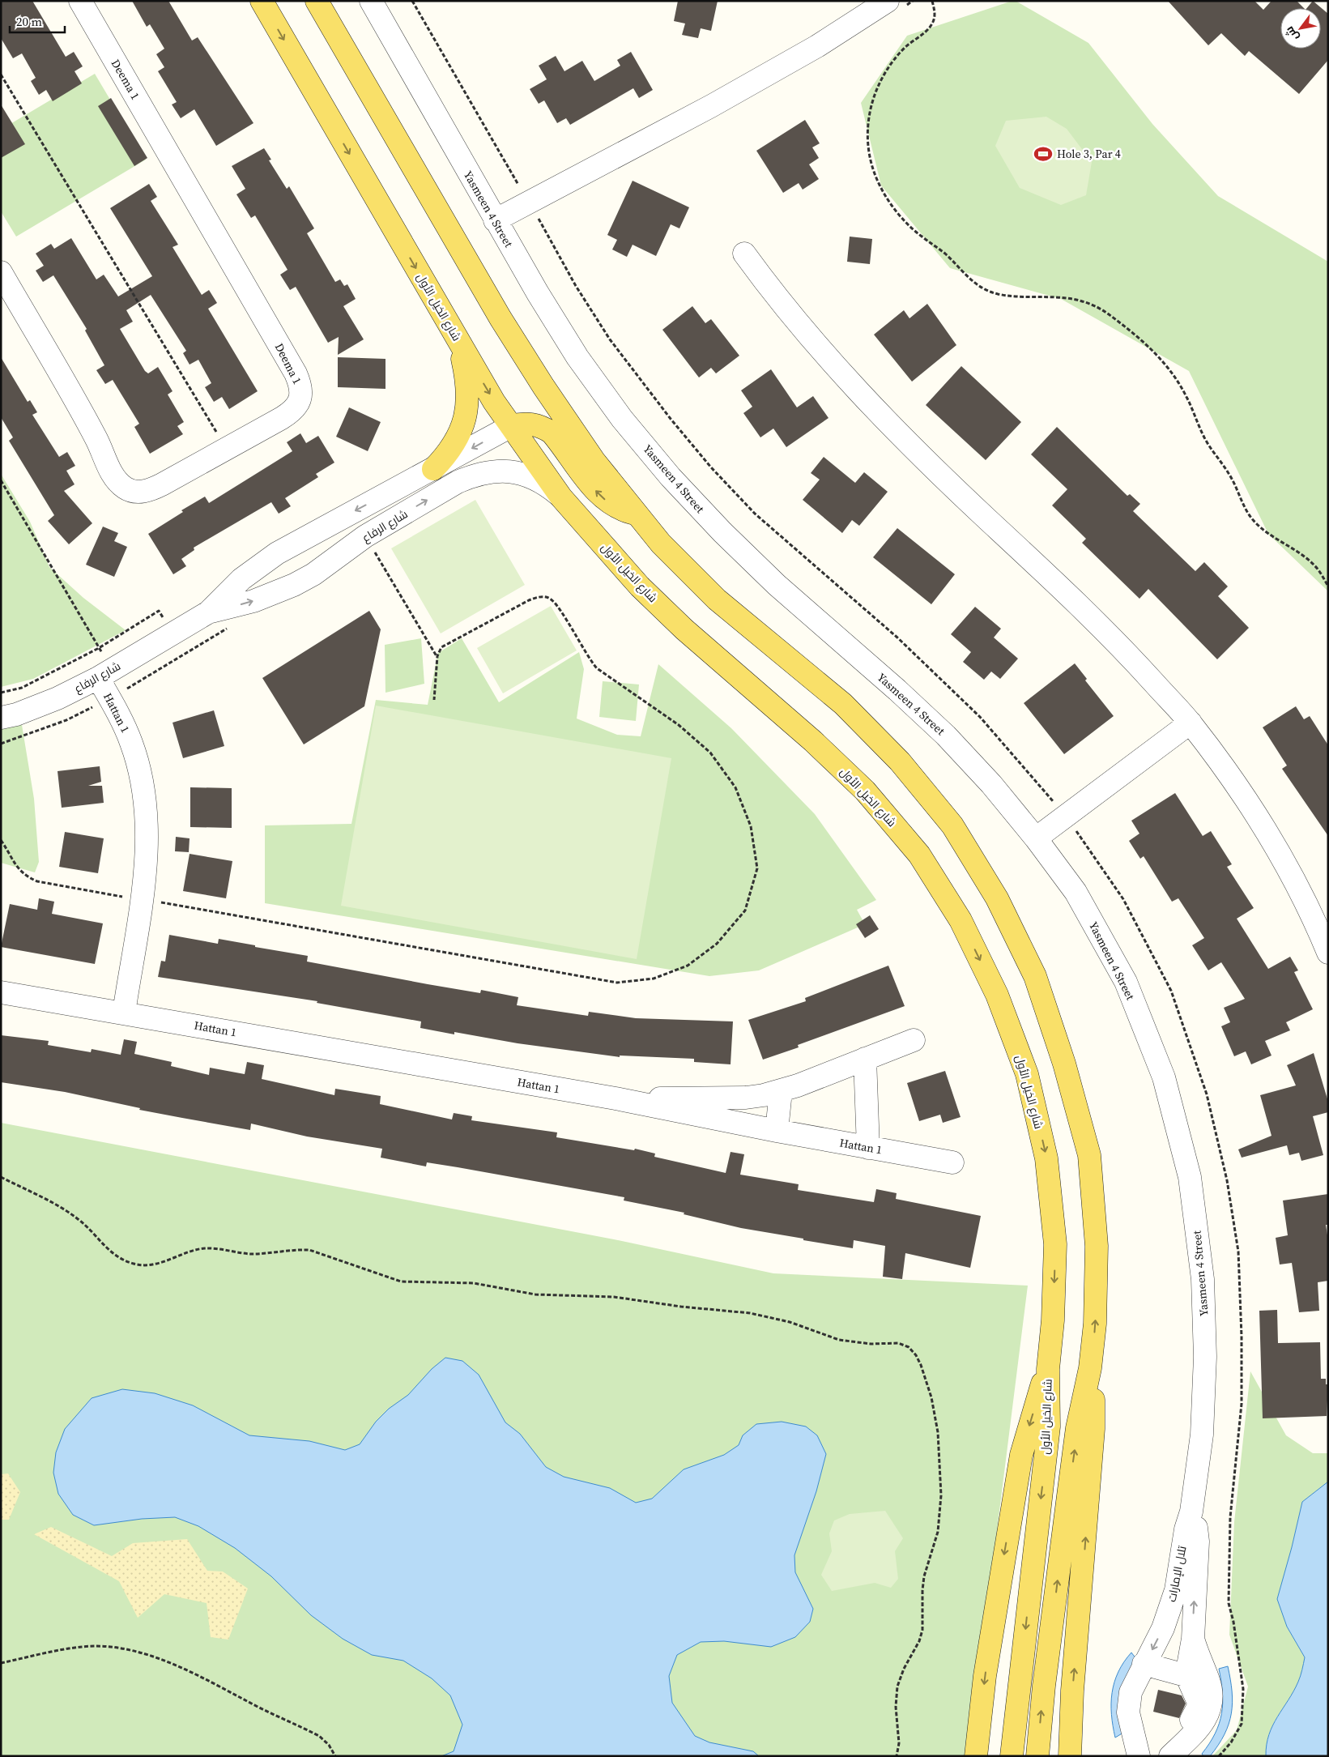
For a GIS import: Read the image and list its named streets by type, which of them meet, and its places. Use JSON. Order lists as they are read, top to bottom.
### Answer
{
  "streets": {
    "main road": ["شارع الخيل الأول"],
    "street": [
      "Deema 1",
      "Yasmeen 4 Street",
      "شارع الرفاع",
      "Hattan 1",
      "تلال الإمارات"
    ]
  },
  "crossings": [
    ["Yasmeen 4 Street", "تلال الإمارات"],
    ["شارع الخيل الأول", "شارع الرفاع"],
    ["شارع الرفاع", "Hattan 1"]
  ],
  "places": {
    "sports": ["Hole 3, Par 4"]
  },
  "scale_bar": "20 m",
  "north": "bottom left"
}
